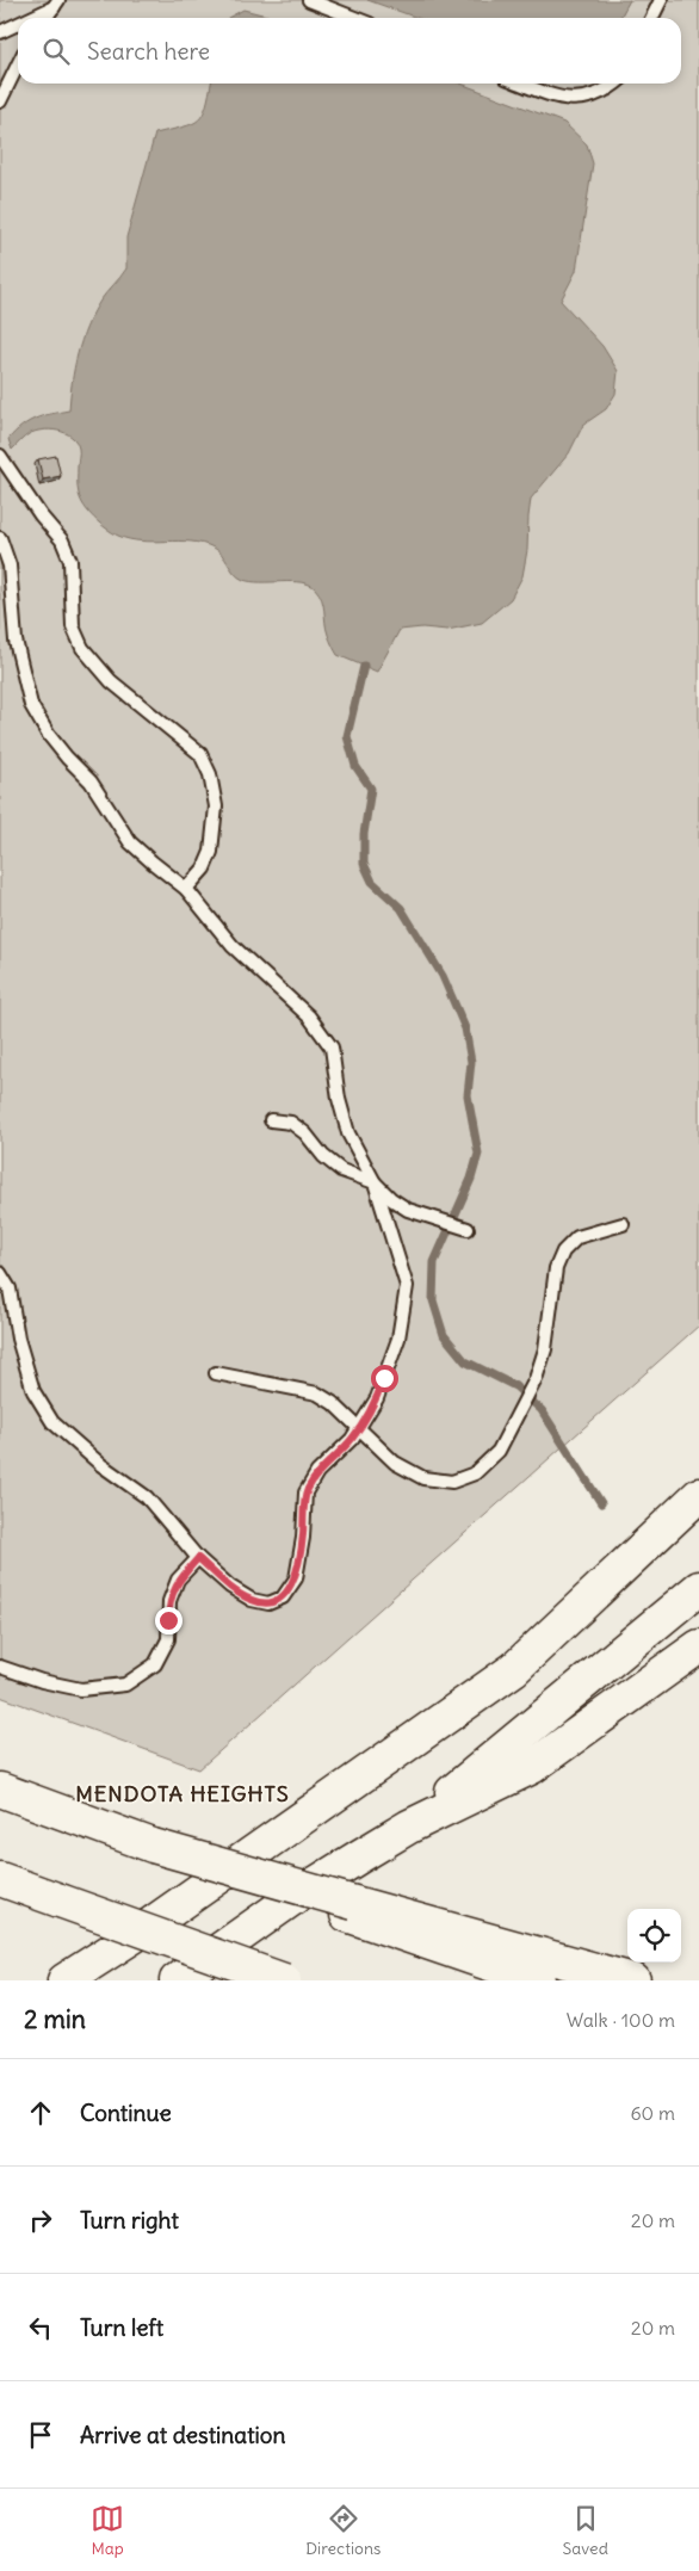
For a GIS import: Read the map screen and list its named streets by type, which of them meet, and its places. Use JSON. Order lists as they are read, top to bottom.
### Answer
{
  "districts": ["MENDOTA HEIGHTS"],
  "page": {
    "search": "Search here",
    "heading": ["2 min", "Walk · 100 m"],
    "list": [
      ["Continue", "60 m"],
      ["Turn right", "20 m"],
      ["Turn left", "20 m"],
      "Arrive at destination"
    ],
    "nav": ["Map", "Directions", "Saved"]
  }
}
